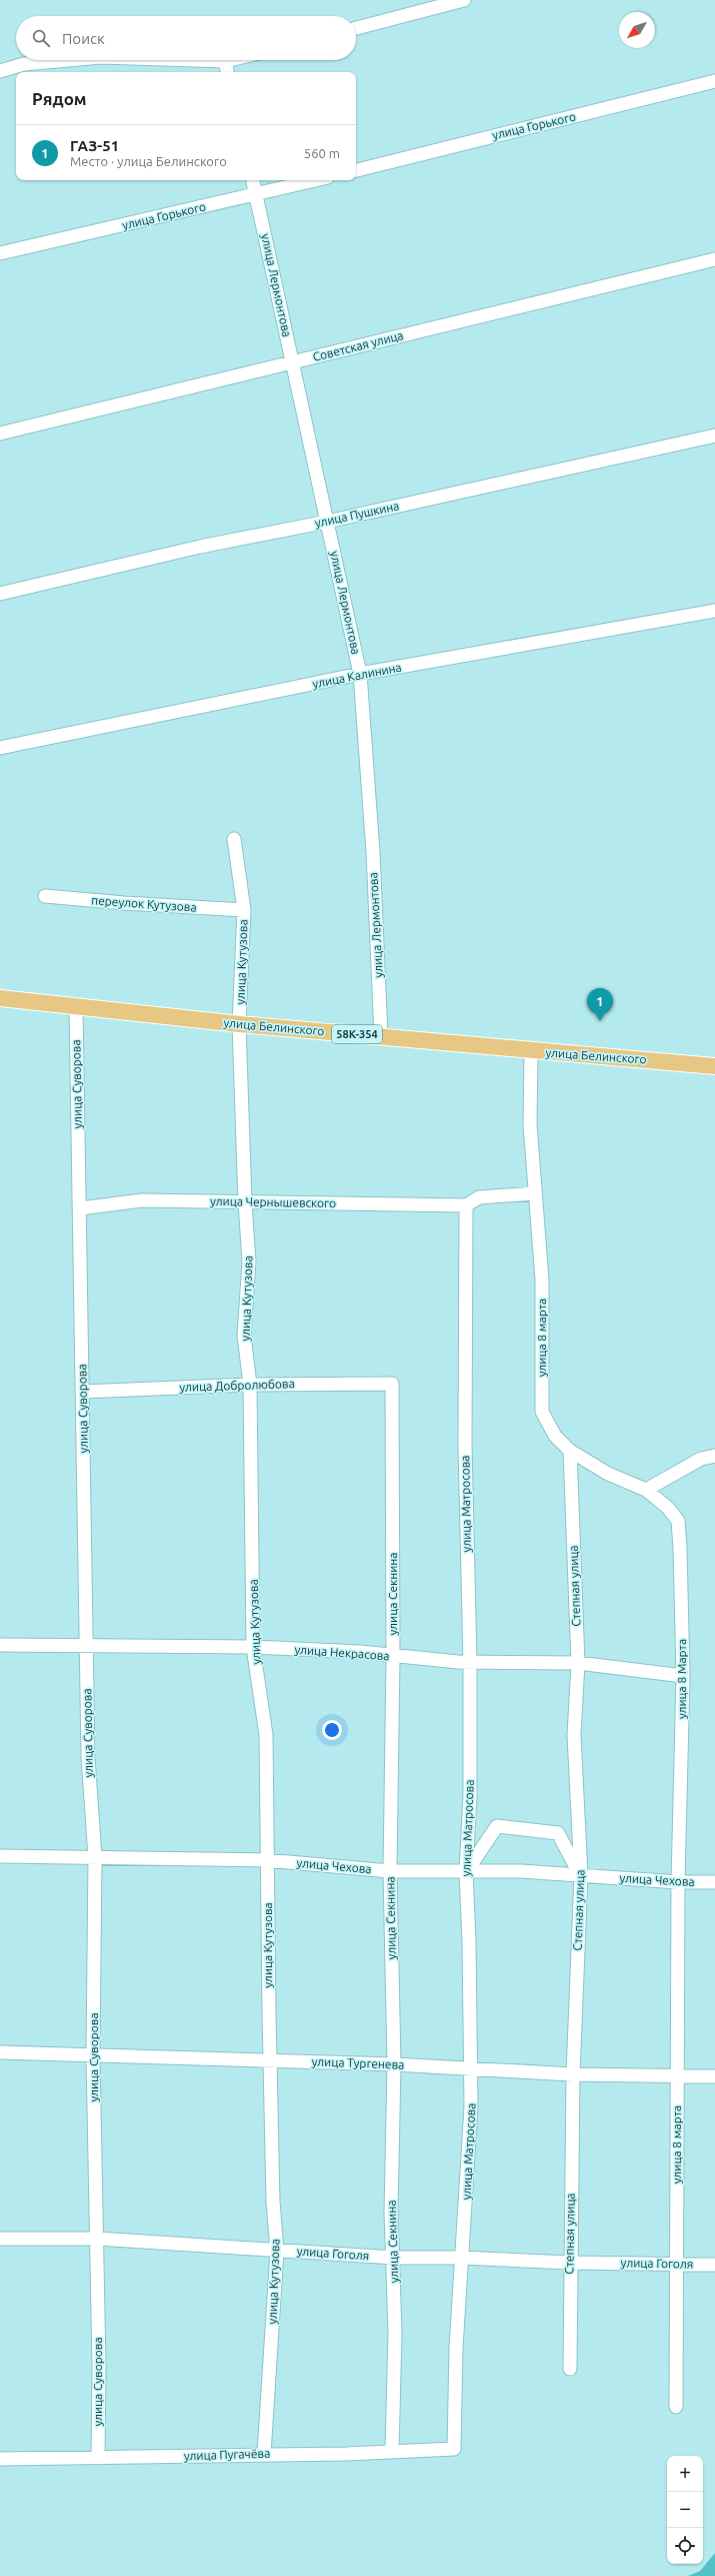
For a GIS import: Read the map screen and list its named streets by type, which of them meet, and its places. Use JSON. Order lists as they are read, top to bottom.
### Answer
{
  "streets": {
    "main road": ["улица Белинского", "58К-354"],
    "street": [
      "улица Горького",
      "улица Лермонтова",
      "Советская улица",
      "улица Пушкина",
      "улица Калинина",
      "переулок Кутузова",
      "улица Кутузова",
      "улица Суворова",
      "улица Чернышевского",
      "улица 8 марта",
      "улица Добролюбова",
      "улица Матросова",
      "Степная улица",
      "улица Секнина",
      "улица Некрасова",
      "улица 8 Марта",
      "улица Чехова",
      "улица Тургенева",
      "улица Гоголя",
      "улица Пугачёва"
    ]
  },
  "crossings": [
    ["улица Горького", "улица Лермонтова"],
    ["улица Лермонтова", "Советская улица"],
    ["улица Лермонтова", "улица Пушкина"],
    ["улица Лермонтова", "улица Калинина"],
    ["улица Лермонтова", "улица Белинского"],
    ["переулок Кутузова", "улица Кутузова"],
    ["улица Кутузова", "улица Белинского"],
    ["улица Кутузова", "улица Чернышевского"],
    ["улица Кутузова", "улица Добролюбова"],
    ["улица Кутузова", "улица Некрасова"],
    ["улица Кутузова", "улица Чехова"],
    ["улица Кутузова", "улица Тургенева"],
    ["улица Кутузова", "улица Гоголя"],
    ["улица Кутузова", "улица Пугачёва"],
    ["улица Белинского", "улица Суворова"],
    ["улица Белинского", "улица 8 марта"],
    ["улица Суворова", "улица Чернышевского"],
    ["улица Суворова", "улица Добролюбова"],
    ["улица Суворова", "улица Некрасова"],
    ["улица Суворова", "улица Чехова"],
    ["улица Суворова", "улица Тургенева"],
    ["улица Суворова", "улица Гоголя"],
    ["улица Суворова", "улица Пугачёва"],
    ["улица Чернышевского", "улица Матросова"],
    ["улица 8 марта", "Степная улица"],
    ["улица 8 марта", "улица 8 Марта"],
    ["улица 8 марта", "улица Чехова"],
    ["улица 8 марта", "улица Тургенева"],
    ["улица 8 марта", "улица Гоголя"],
    ["улица Добролюбова", "улица Секнина"],
    ["улица Матросова", "улица Некрасова"],
    ["улица Матросова", "улица Чехова"],
    ["улица Матросова", "улица Тургенева"],
    ["улица Матросова", "улица Гоголя"],
    ["улица Матросова", "улица Пугачёва"],
    ["Степная улица", "улица Некрасова"],
    ["Степная улица", "улица Чехова"],
    ["Степная улица", "улица Тургенева"],
    ["Степная улица", "улица Гоголя"],
    ["улица Секнина", "улица Некрасова"],
    ["улица Секнина", "улица Чехова"],
    ["улица Секнина", "улица Тургенева"],
    ["улица Секнина", "улица Гоголя"],
    ["улица Секнина", "улица Пугачёва"],
    ["улица Некрасова", "улица 8 Марта"],
    ["улица 8 Марта", "улица Чехова"]
  ],
  "north": "bottom left",
  "page": {
    "search": "Поиск",
    "heading": "Рядом",
    "list": [
      {
        "mark": "1",
        "name": "ГАЗ-51",
        "note": "Место · улица Белинского",
        "value": "560 m"
      }
    ],
    "pins": "1",
    "map_buttons": ["+", "−"]
  }
}
